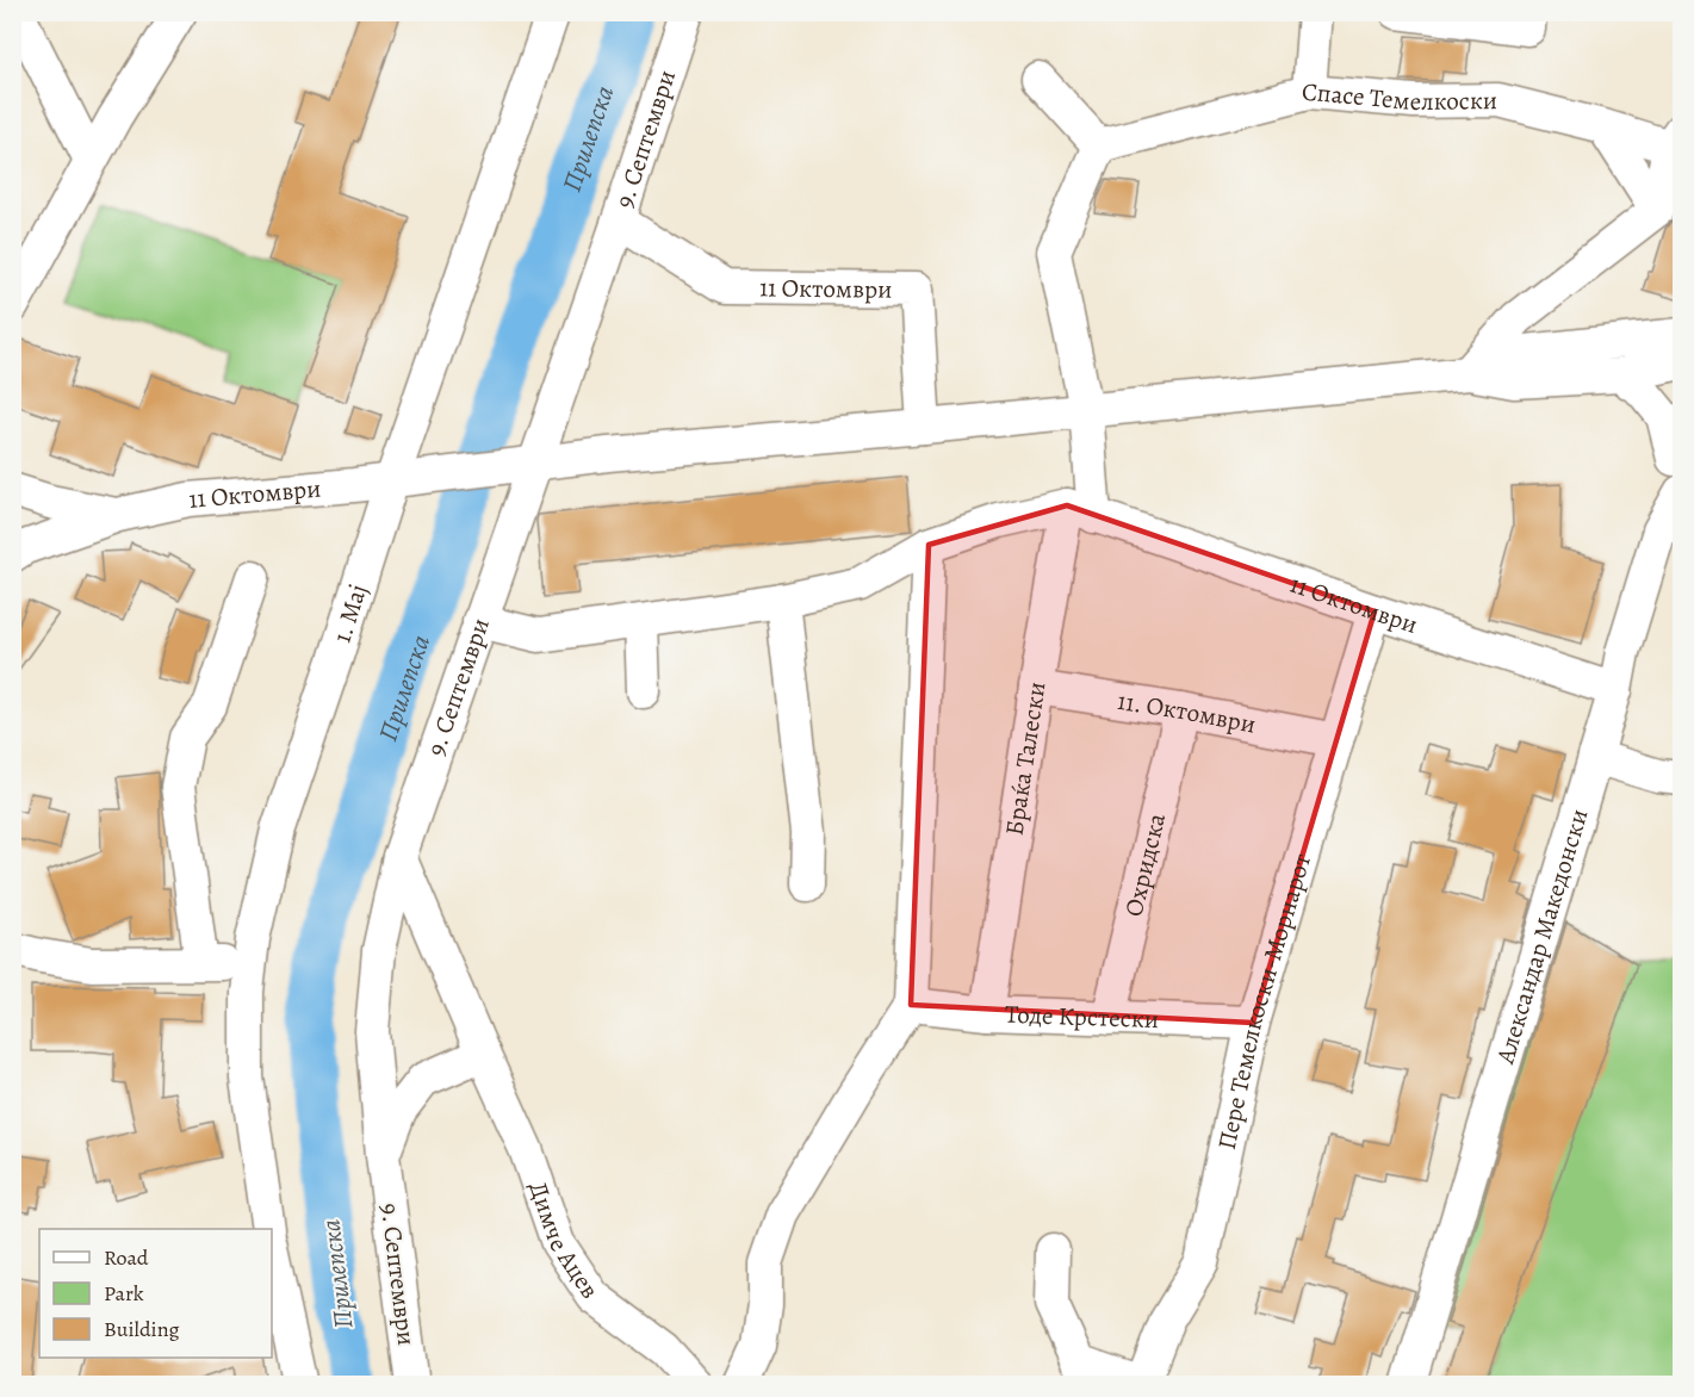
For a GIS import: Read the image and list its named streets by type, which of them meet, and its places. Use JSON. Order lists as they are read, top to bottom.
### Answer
{
  "streets": {
    "street": [
      "Спасе Темелкоски",
      "9. Септември",
      "11 Октомври",
      "1. Мај",
      "11. Октомври",
      "Браќа Талески",
      "Охридска",
      "Александар Македонски",
      "Пере Темелкоски-Морнарот",
      "Тоде Крстески",
      "Димче Ацев"
    ]
  },
  "crossings": [
    ["9. Септември", "11 Октомври"],
    ["9. Септември", "Димче Ацев"],
    ["11 Октомври", "1. Мај"],
    ["11 Октомври", "Браќа Талески"],
    ["11 Октомври", "Александар Македонски"],
    ["11 Октомври", "Пере Темелкоски-Морнарот"],
    ["11. Октомври", "Браќа Талески"],
    ["11. Октомври", "Охридска"],
    ["11. Октомври", "Пере Темелкоски-Морнарот"],
    ["Браќа Талески", "Тоде Крстески"],
    ["Охридска", "Тоде Крстески"],
    ["Пере Темелкоски-Морнарот", "Тоде Крстески"]
  ],
  "water": ["Прилепска"],
  "legend": ["Road", "Park", "Building"]
}
